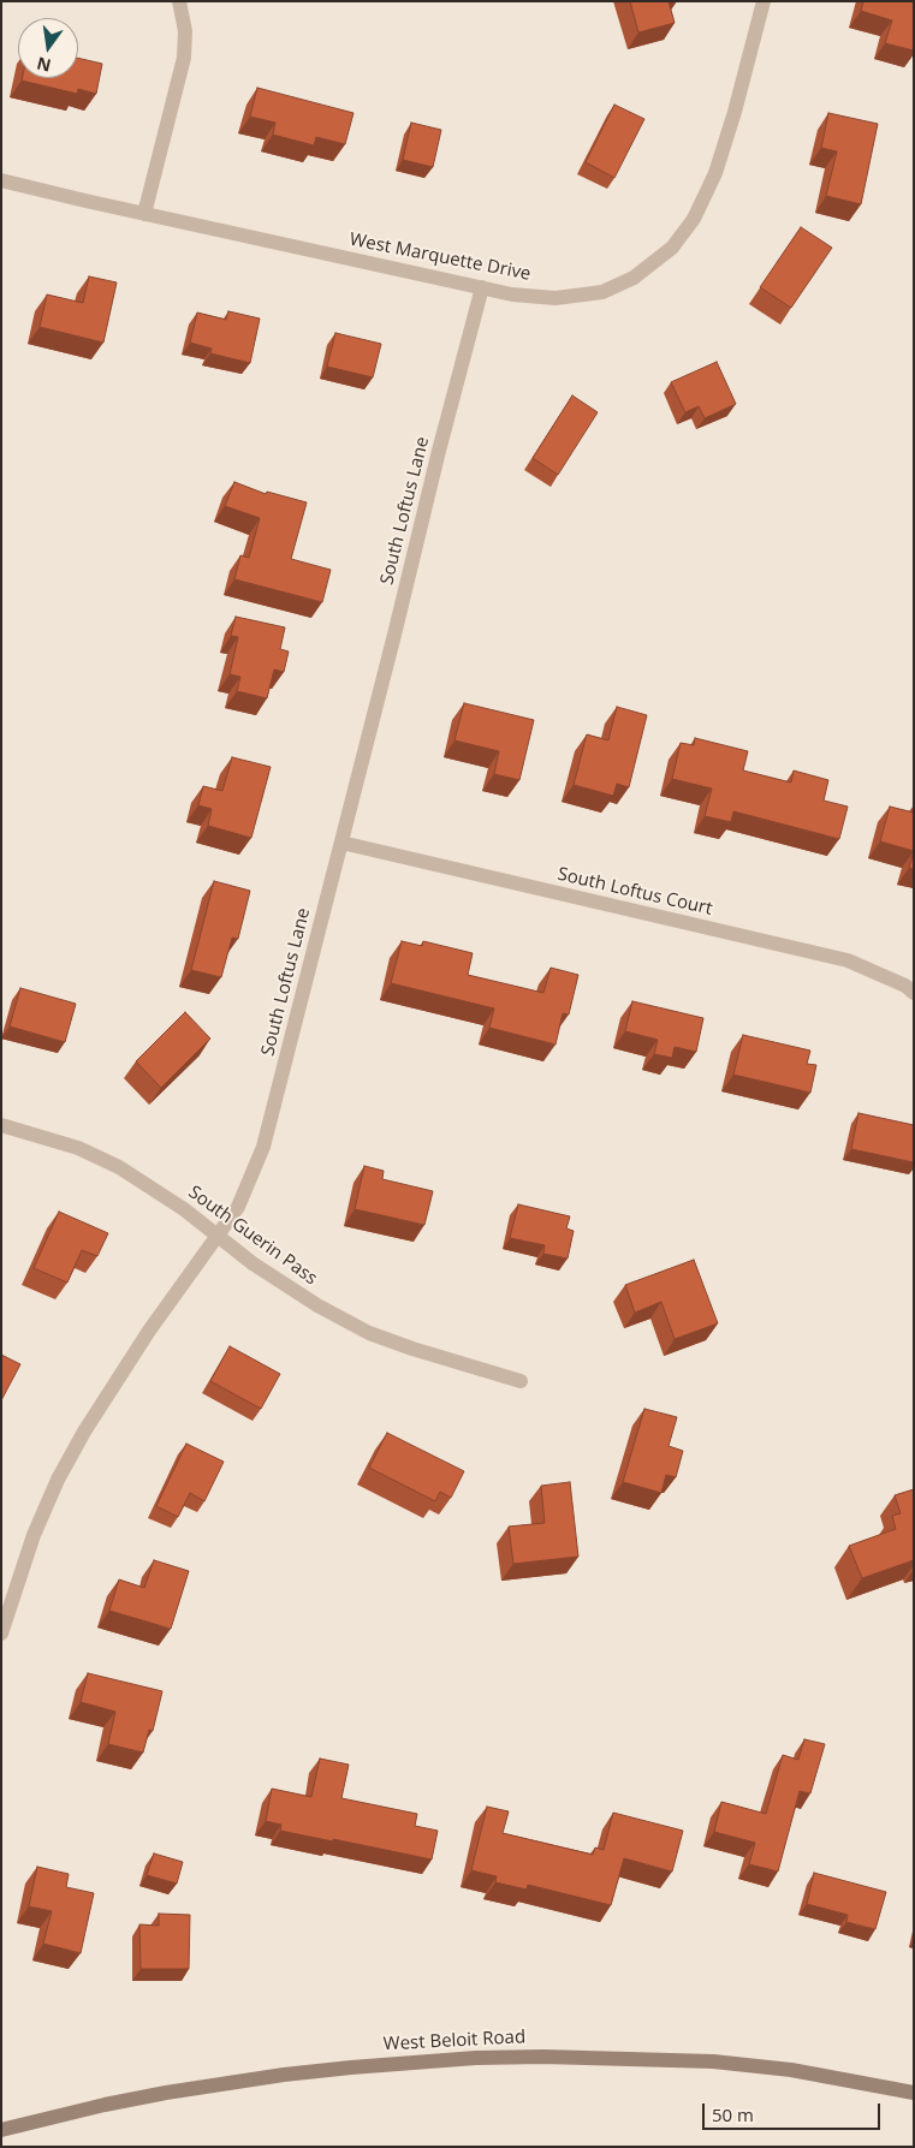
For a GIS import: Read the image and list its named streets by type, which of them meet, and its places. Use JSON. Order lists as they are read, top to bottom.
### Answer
{
  "streets": {
    "main road": ["West Beloit Road"],
    "street": [
      "West Marquette Drive",
      "South Loftus Lane",
      "South Loftus Court",
      "South Guerin Pass"
    ]
  },
  "crossings": [
    ["West Marquette Drive", "South Loftus Lane"],
    ["South Loftus Lane", "South Loftus Court"],
    ["South Loftus Lane", "South Guerin Pass"]
  ],
  "scale_bar": "50 m",
  "north": "bottom"
}
